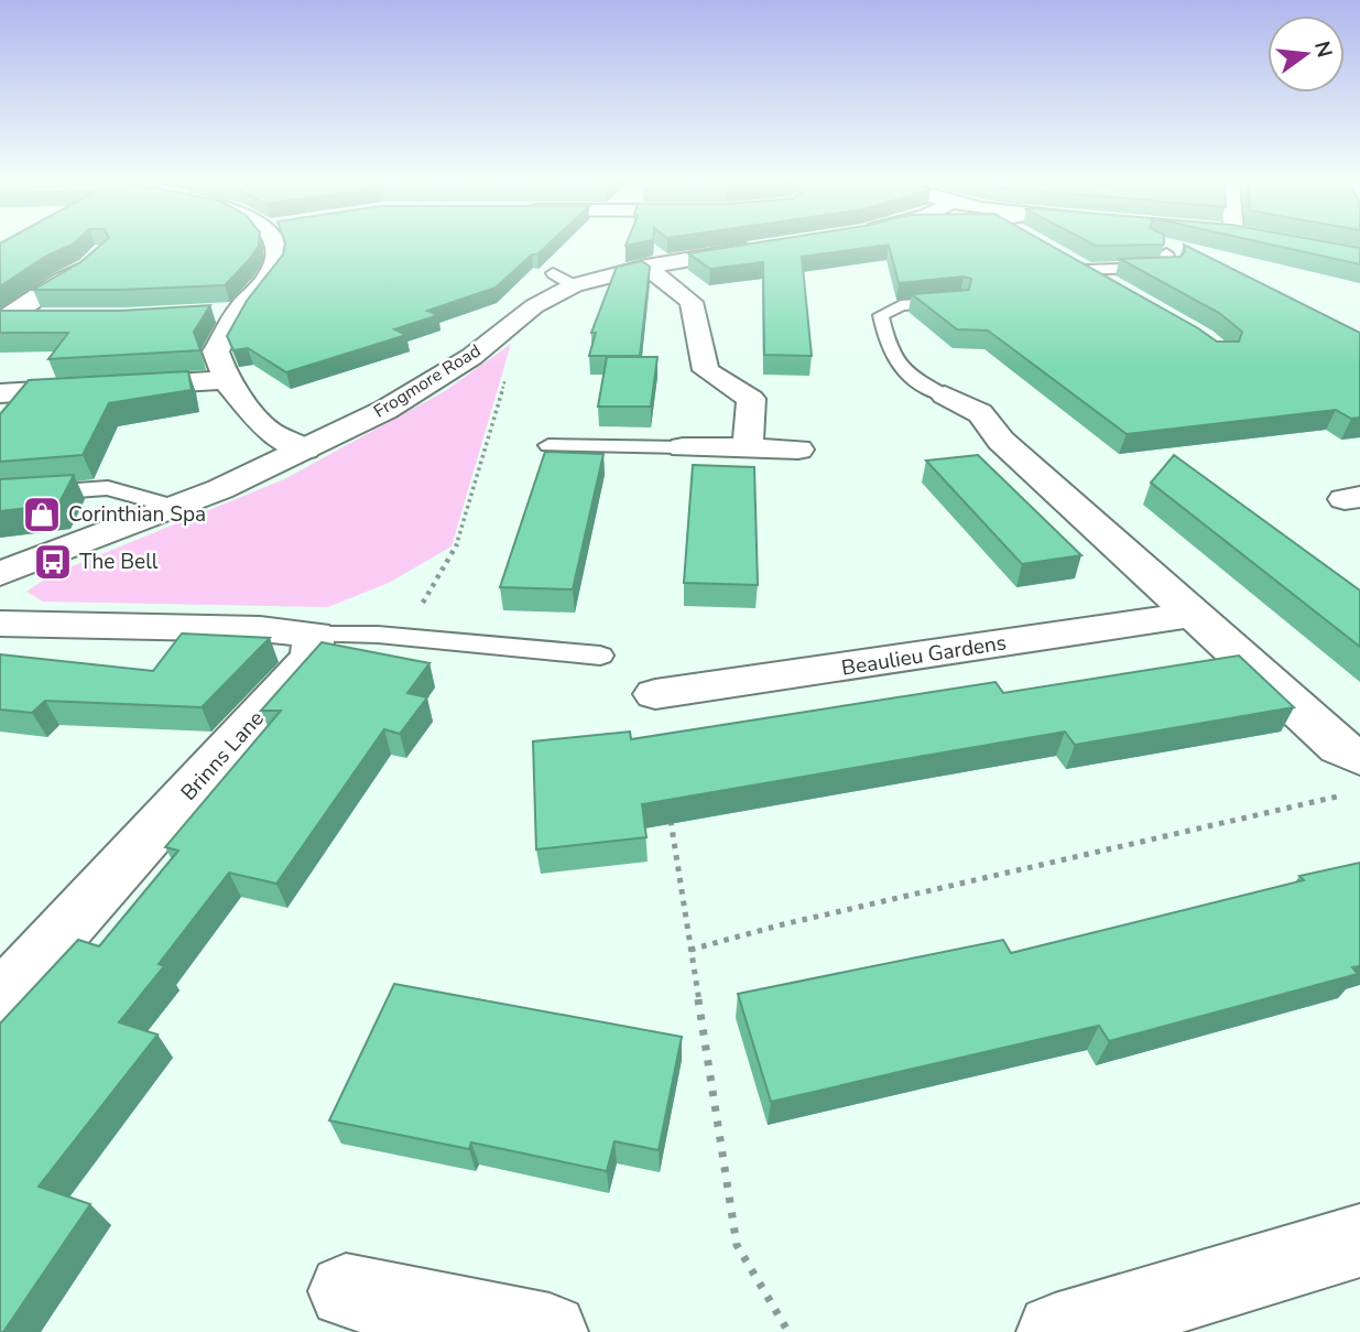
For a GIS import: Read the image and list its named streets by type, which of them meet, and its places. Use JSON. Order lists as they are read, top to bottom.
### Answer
{
  "streets": {
    "street": ["Frogmore Road", "Beaulieu Gardens", "Brinns Lane"]
  },
  "places": {
    "shop": ["Corinthian Spa"],
    "bus stop": ["The Bell"]
  },
  "north": "right"
}
